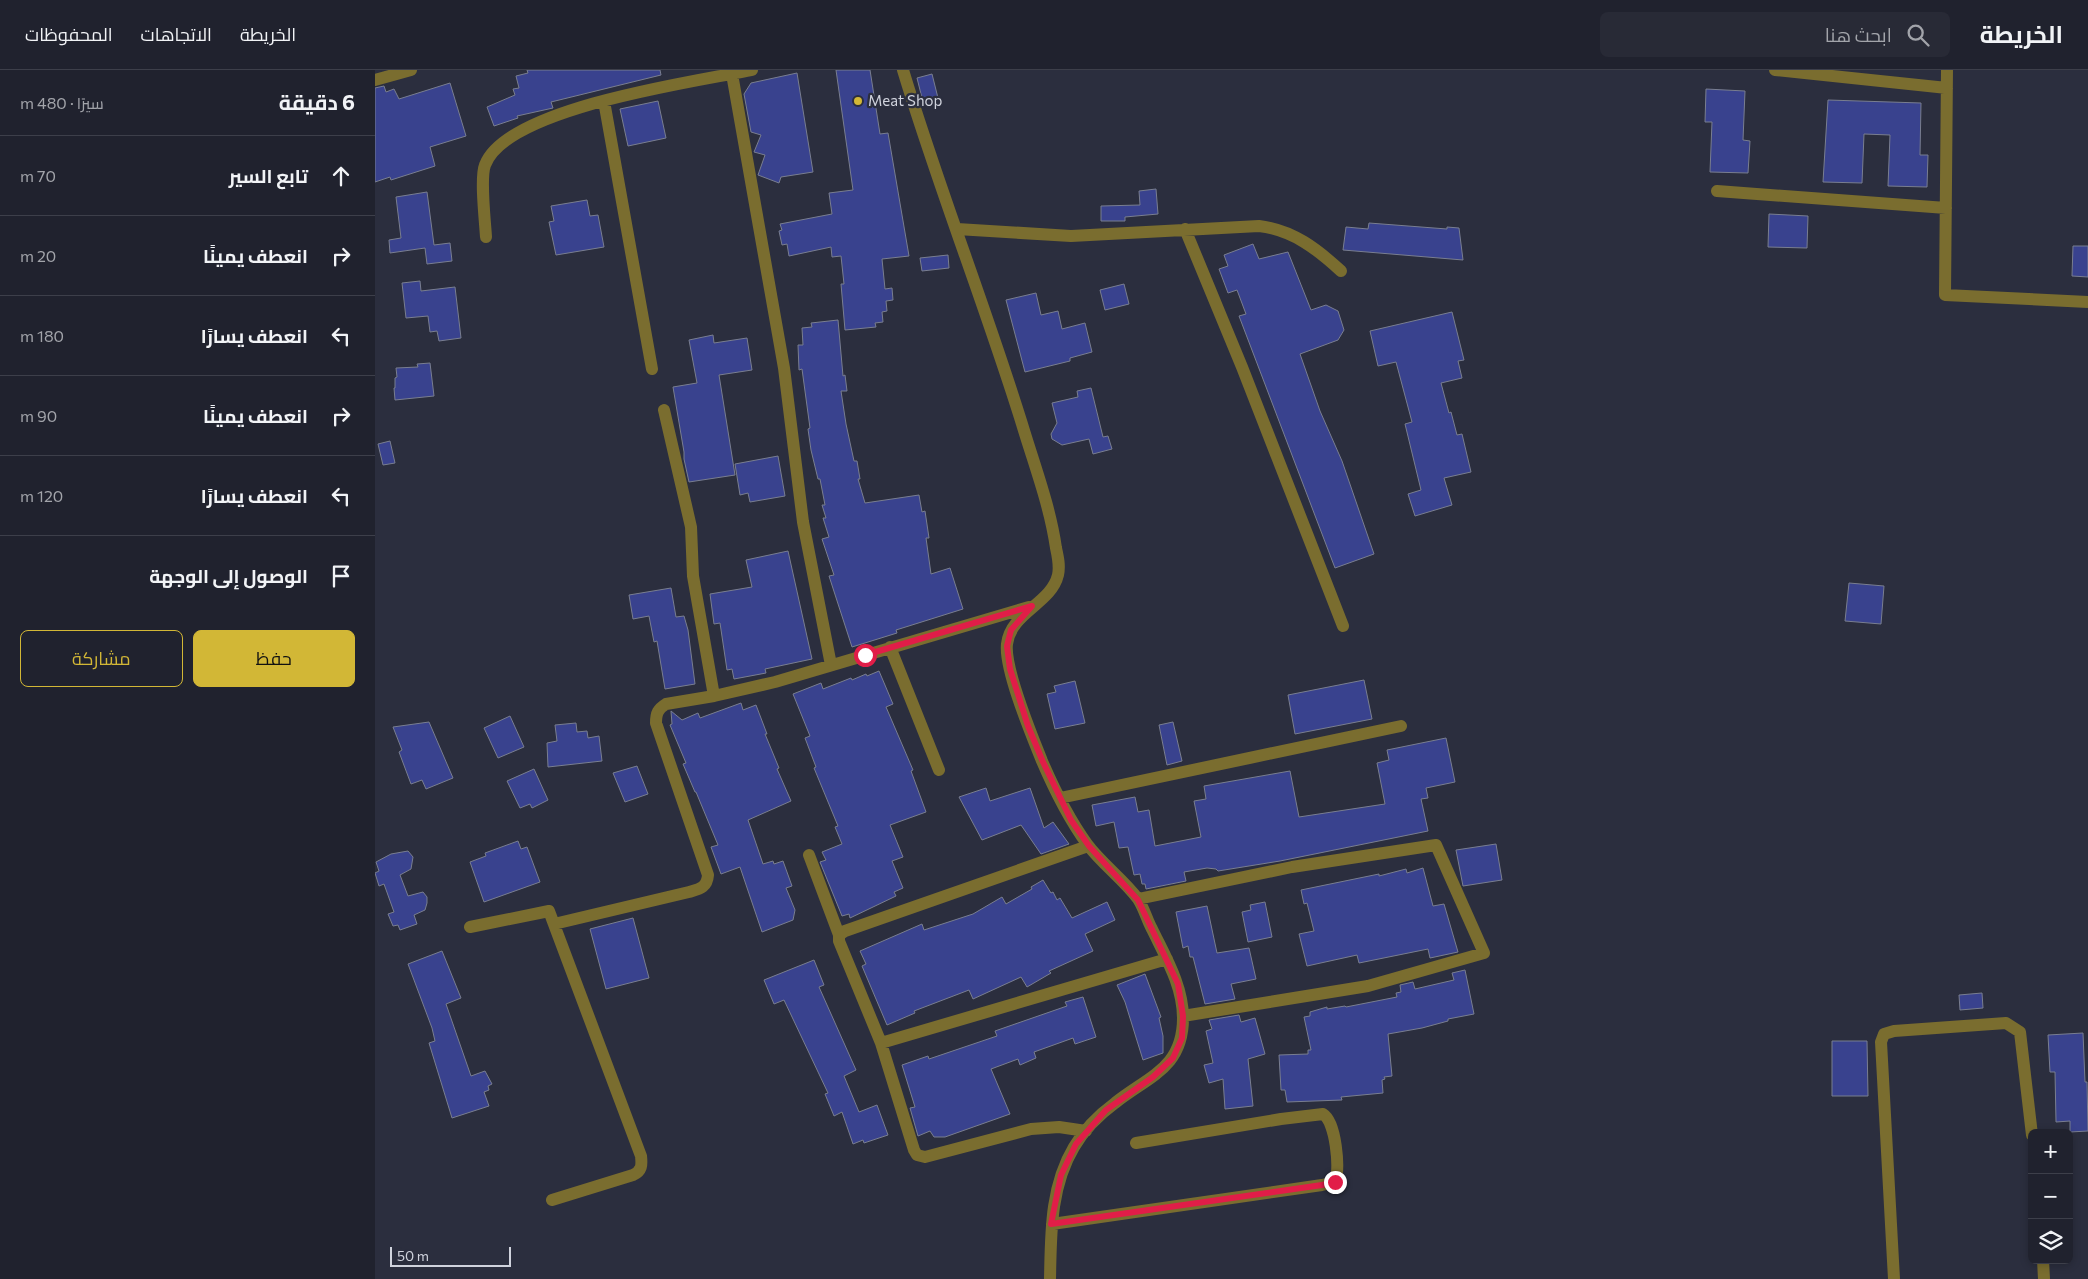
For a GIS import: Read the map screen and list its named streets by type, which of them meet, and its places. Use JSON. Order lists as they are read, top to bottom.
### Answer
{
  "places": ["Meat Shop"],
  "scale_bar": "50 m",
  "page": {
    "header": "الخريطة",
    "search": "ابحث هنا",
    "nav": ["الخريطة", "الاتجاهات", "المحفوظات"],
    "heading": ["6 دقيقة", "سيرًا · 480 m"],
    "list": [
      ["تابع السير", "70 m"],
      ["انعطف يمينًا", "20 m"],
      ["انعطف يسارًا", "180 m"],
      ["انعطف يمينًا", "90 m"],
      ["انعطف يسارًا", "120 m"],
      "الوصول إلى الوجهة"
    ],
    "buttons": ["حفظ", "مشاركة"],
    "map_buttons": ["+", "−"],
    "scale": "50 m"
  }
}
